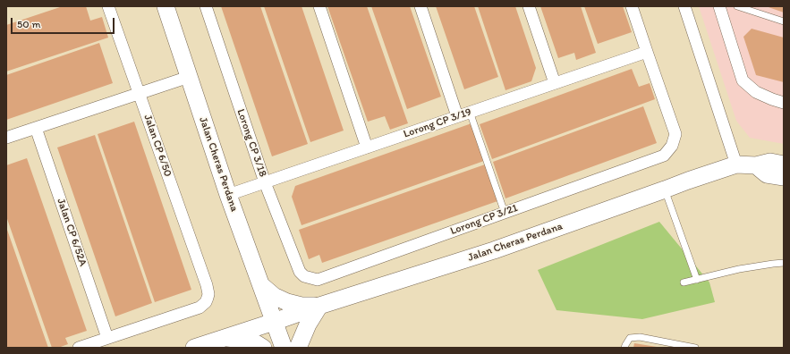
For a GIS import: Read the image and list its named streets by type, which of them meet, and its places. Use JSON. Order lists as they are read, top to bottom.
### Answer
{
  "streets": {
    "street": [
      "Lorong CP 3/19",
      "Lorong CP 3/18",
      "Jalan CP 6/50",
      "Jalan Cheras Perdana",
      "Lorong CP 3/21",
      "Jalan CP 6/52A"
    ]
  },
  "crossings": [
    ["Lorong CP 3/19", "Lorong CP 3/18"],
    ["Lorong CP 3/19", "Jalan Cheras Perdana"],
    ["Lorong CP 3/19", "Lorong CP 3/21"],
    ["Lorong CP 3/18", "Lorong CP 3/21"],
    ["Jalan CP 6/50", "Jalan CP 6/52A"]
  ],
  "scale_bar": "50 m"
}
